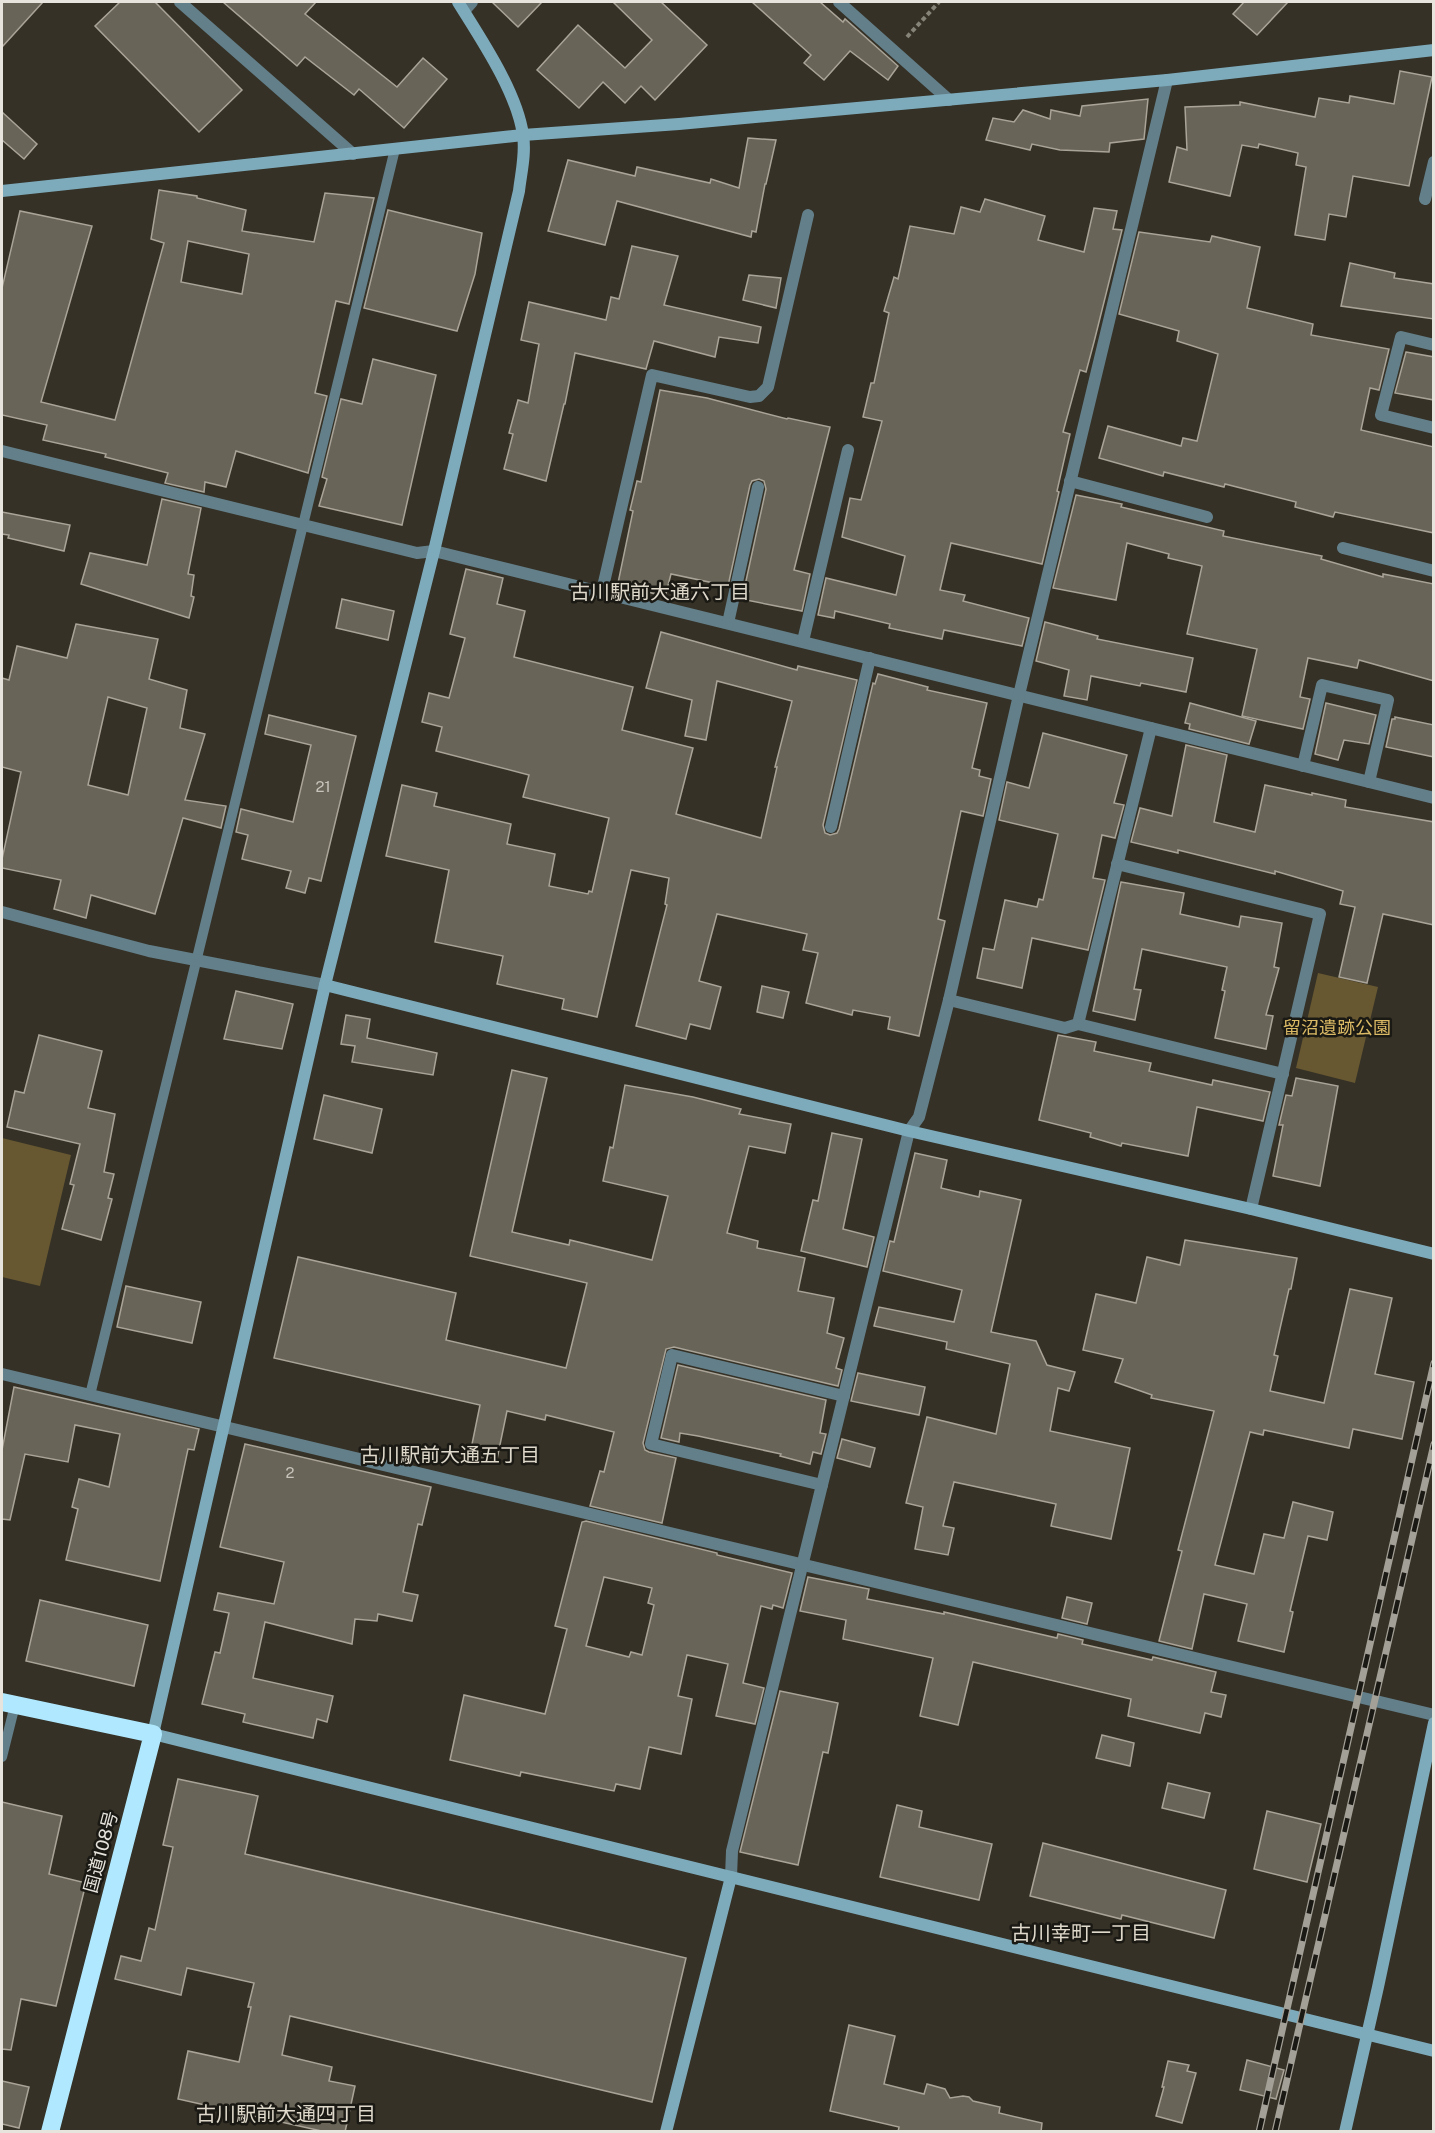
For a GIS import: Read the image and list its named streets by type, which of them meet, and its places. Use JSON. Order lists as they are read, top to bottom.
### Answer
{
  "streets": {
    "highway": ["国道108号"]
  },
  "districts": [
    "古川駅前大通六丁目",
    "古川駅前大通五丁目",
    "古川幸町一丁目",
    "古川駅前大通四丁目"
  ],
  "parks": ["留沼遺跡公園"],
  "house_numbers": ["21", "2"]
}
